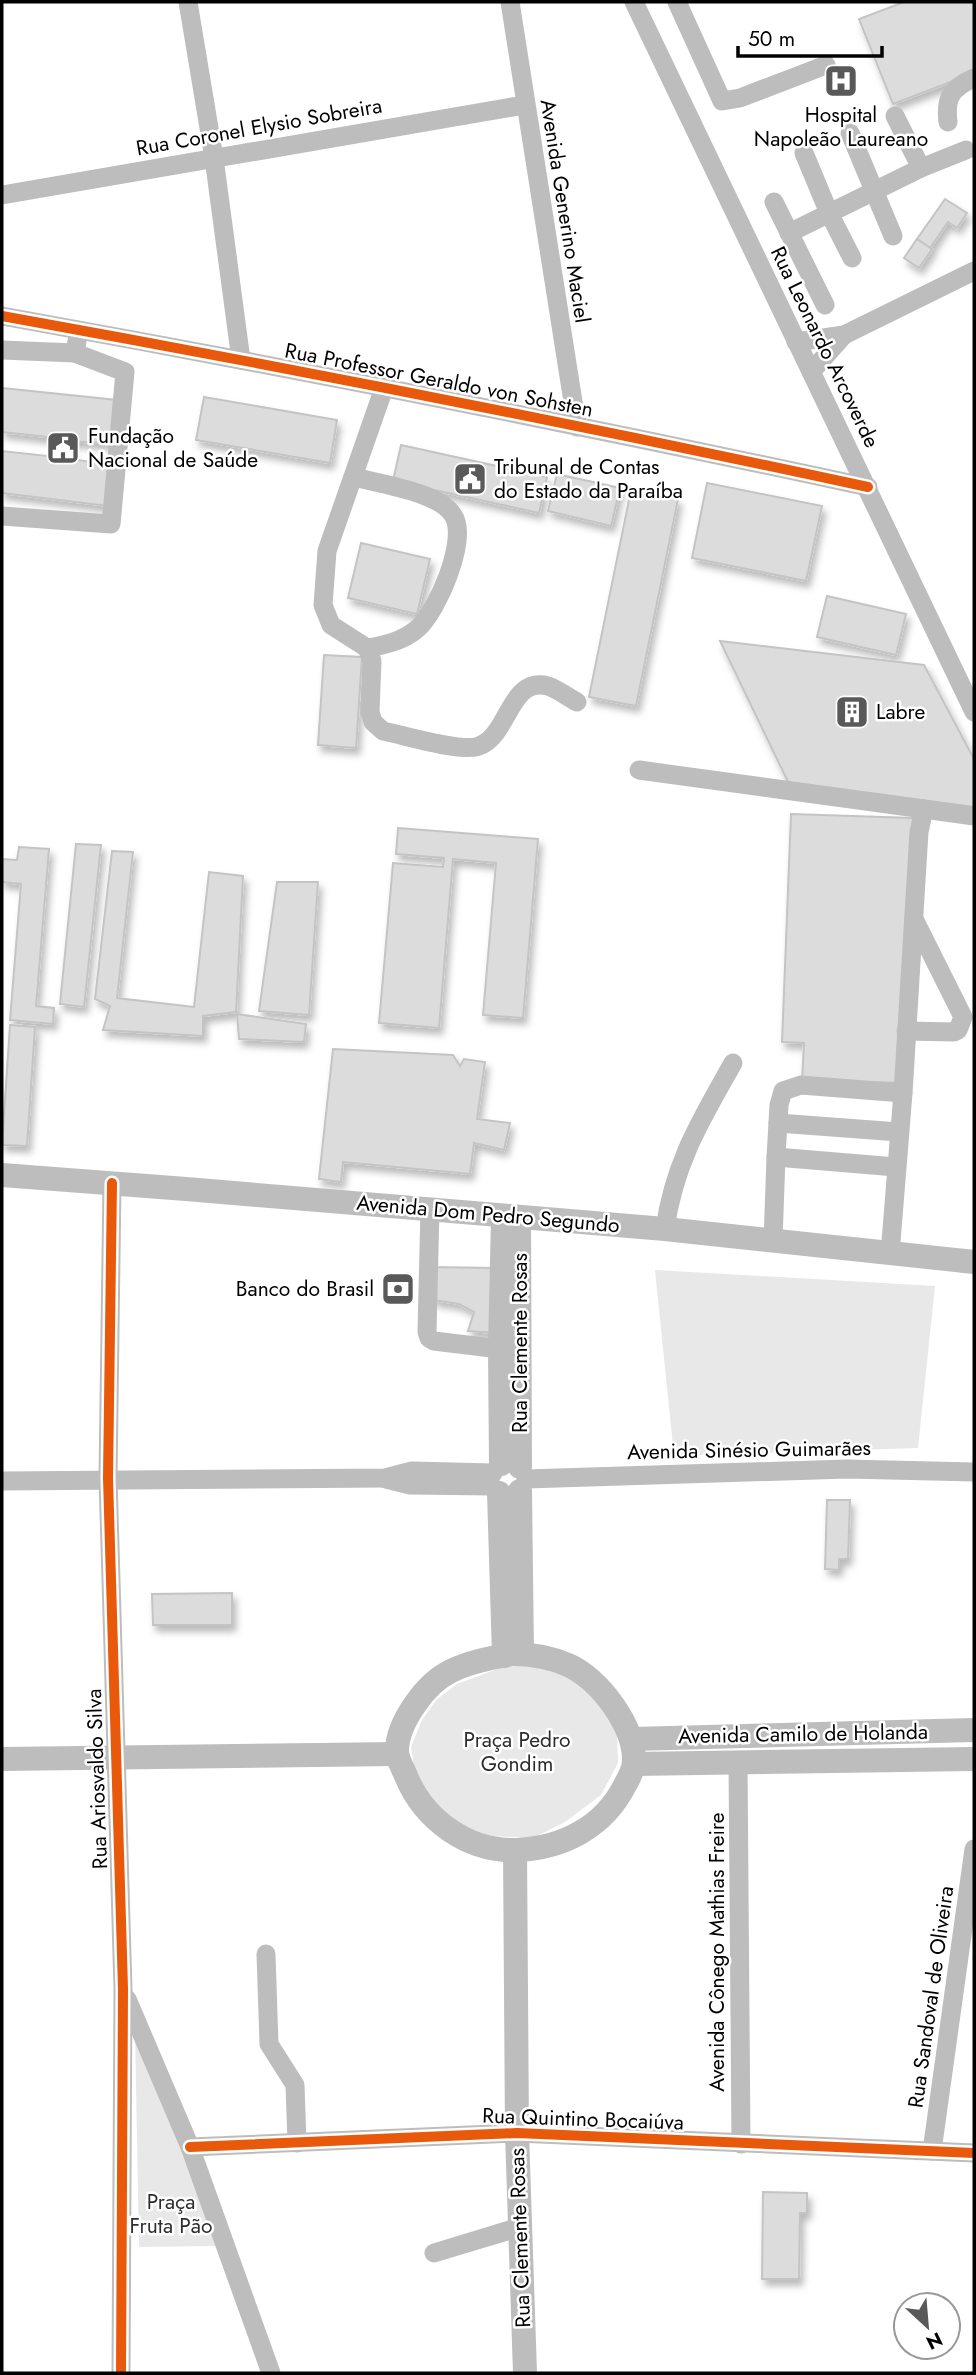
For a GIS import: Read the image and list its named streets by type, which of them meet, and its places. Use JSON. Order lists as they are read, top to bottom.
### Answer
{
  "streets": {
    "main road": ["Avenida Dom Pedro Segundo", "Rua Clemente Rosas", "Avenida Camilo de Holanda"],
    "street": [
      "Rua Coronel Elysio Sobreira",
      "Avenida Generino Maciel",
      "Rua Leonardo Arcoverde",
      "Rua Professor Geraldo von Sohsten",
      "Avenida Sinésio Guimarães",
      "Rua Ariosvaldo Silva",
      "Avenida Cônego Mathias Freire",
      "Rua Sandoval de Oliveira",
      "Rua Quintino Bocaiúva"
    ]
  },
  "crossings": [
    ["Rua Coronel Elysio Sobreira", "Avenida Generino Maciel"],
    ["Avenida Generino Maciel", "Rua Professor Geraldo von Sohsten"],
    ["Rua Leonardo Arcoverde", "Rua Professor Geraldo von Sohsten"],
    ["Avenida Dom Pedro Segundo", "Rua Clemente Rosas"],
    ["Avenida Dom Pedro Segundo", "Rua Ariosvaldo Silva"],
    ["Rua Clemente Rosas", "Avenida Sinésio Guimarães"],
    ["Rua Clemente Rosas", "Avenida Camilo de Holanda"],
    ["Rua Clemente Rosas", "Rua Quintino Bocaiúva"],
    ["Avenida Sinésio Guimarães", "Rua Ariosvaldo Silva"],
    ["Avenida Camilo de Holanda", "Avenida Cônego Mathias Freire"],
    ["Avenida Cônego Mathias Freire", "Rua Quintino Bocaiúva"],
    ["Rua Sandoval de Oliveira", "Rua Quintino Bocaiúva"]
  ],
  "parks": ["Praça Pedro Gondim", "Praça Fruta Pão"],
  "places": {
    "hospital": ["Hospital Napoleão Laureano"],
    "public building": ["Fundação Nacional de Saúde", "Tribunal de Contas do Estado da Paraíba"],
    "building": ["Labre"],
    "bank": ["Banco do Brasil"]
  },
  "scale_bar": "50 m",
  "north": "bottom right"
}
